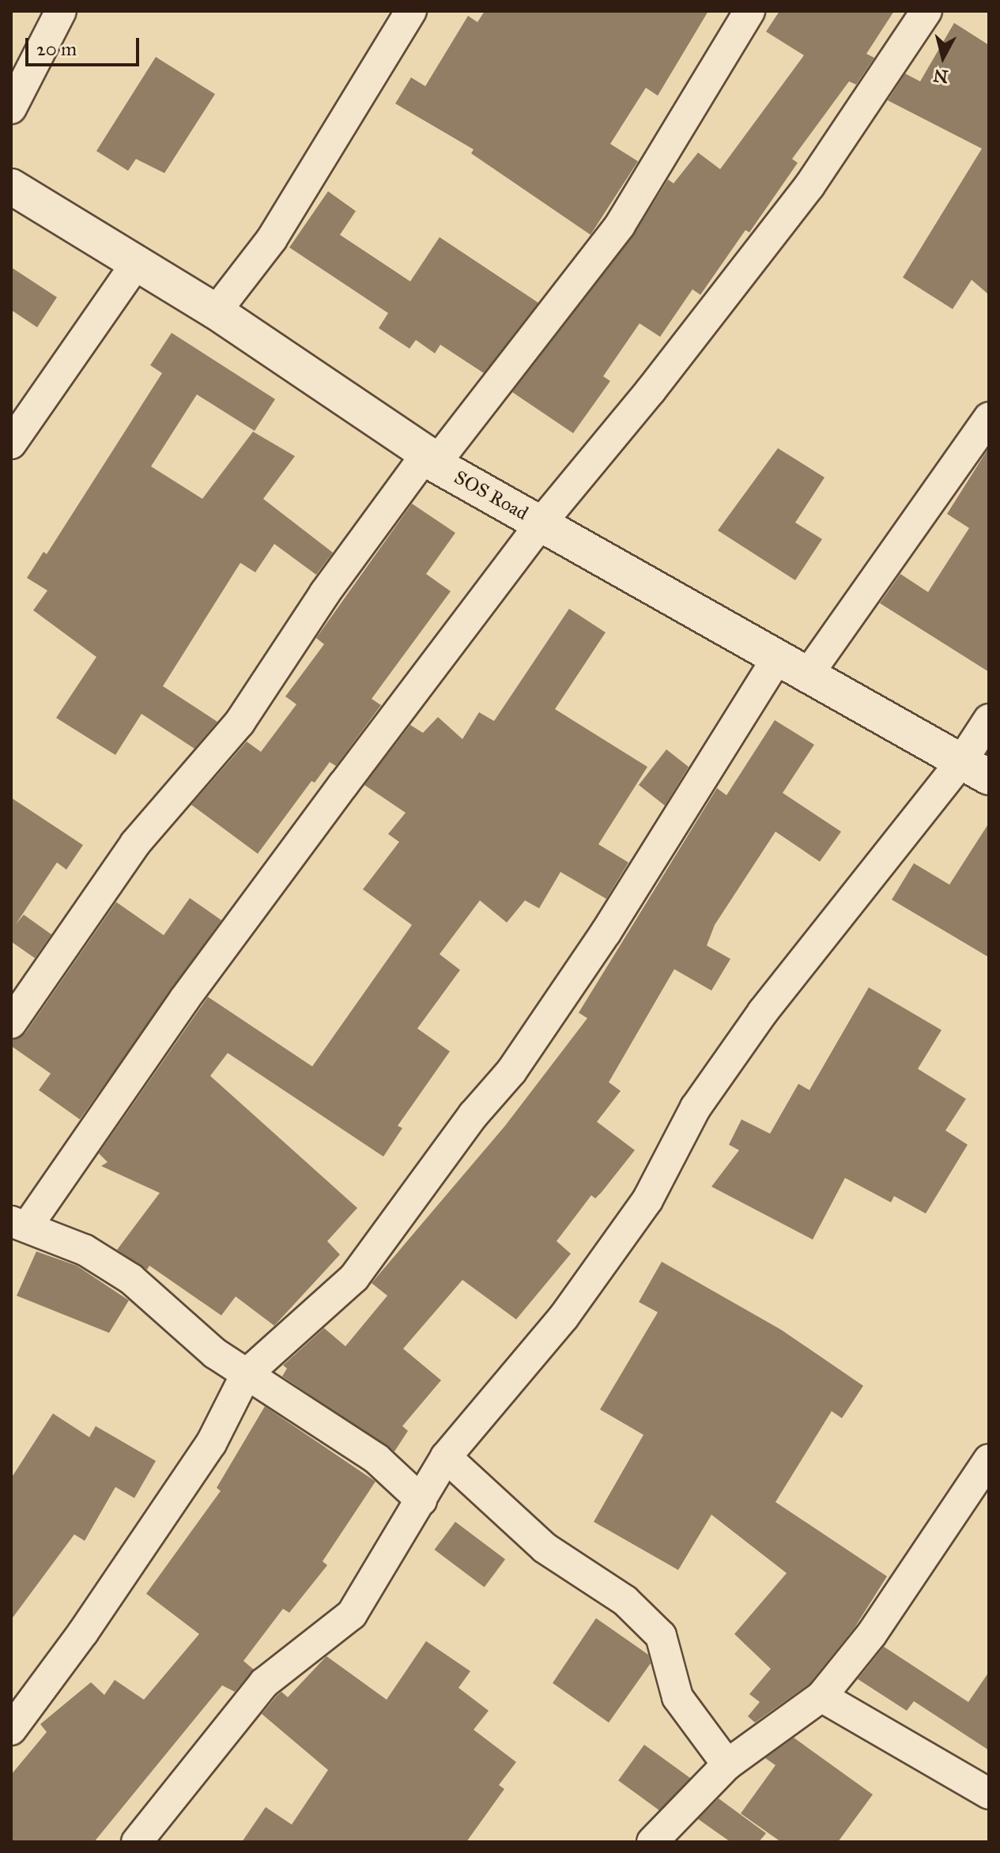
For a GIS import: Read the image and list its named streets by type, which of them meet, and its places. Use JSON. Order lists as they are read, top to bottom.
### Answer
{
  "streets": {
    "street": ["SOS Road"]
  },
  "scale_bar": "20 m",
  "north": "bottom"
}
